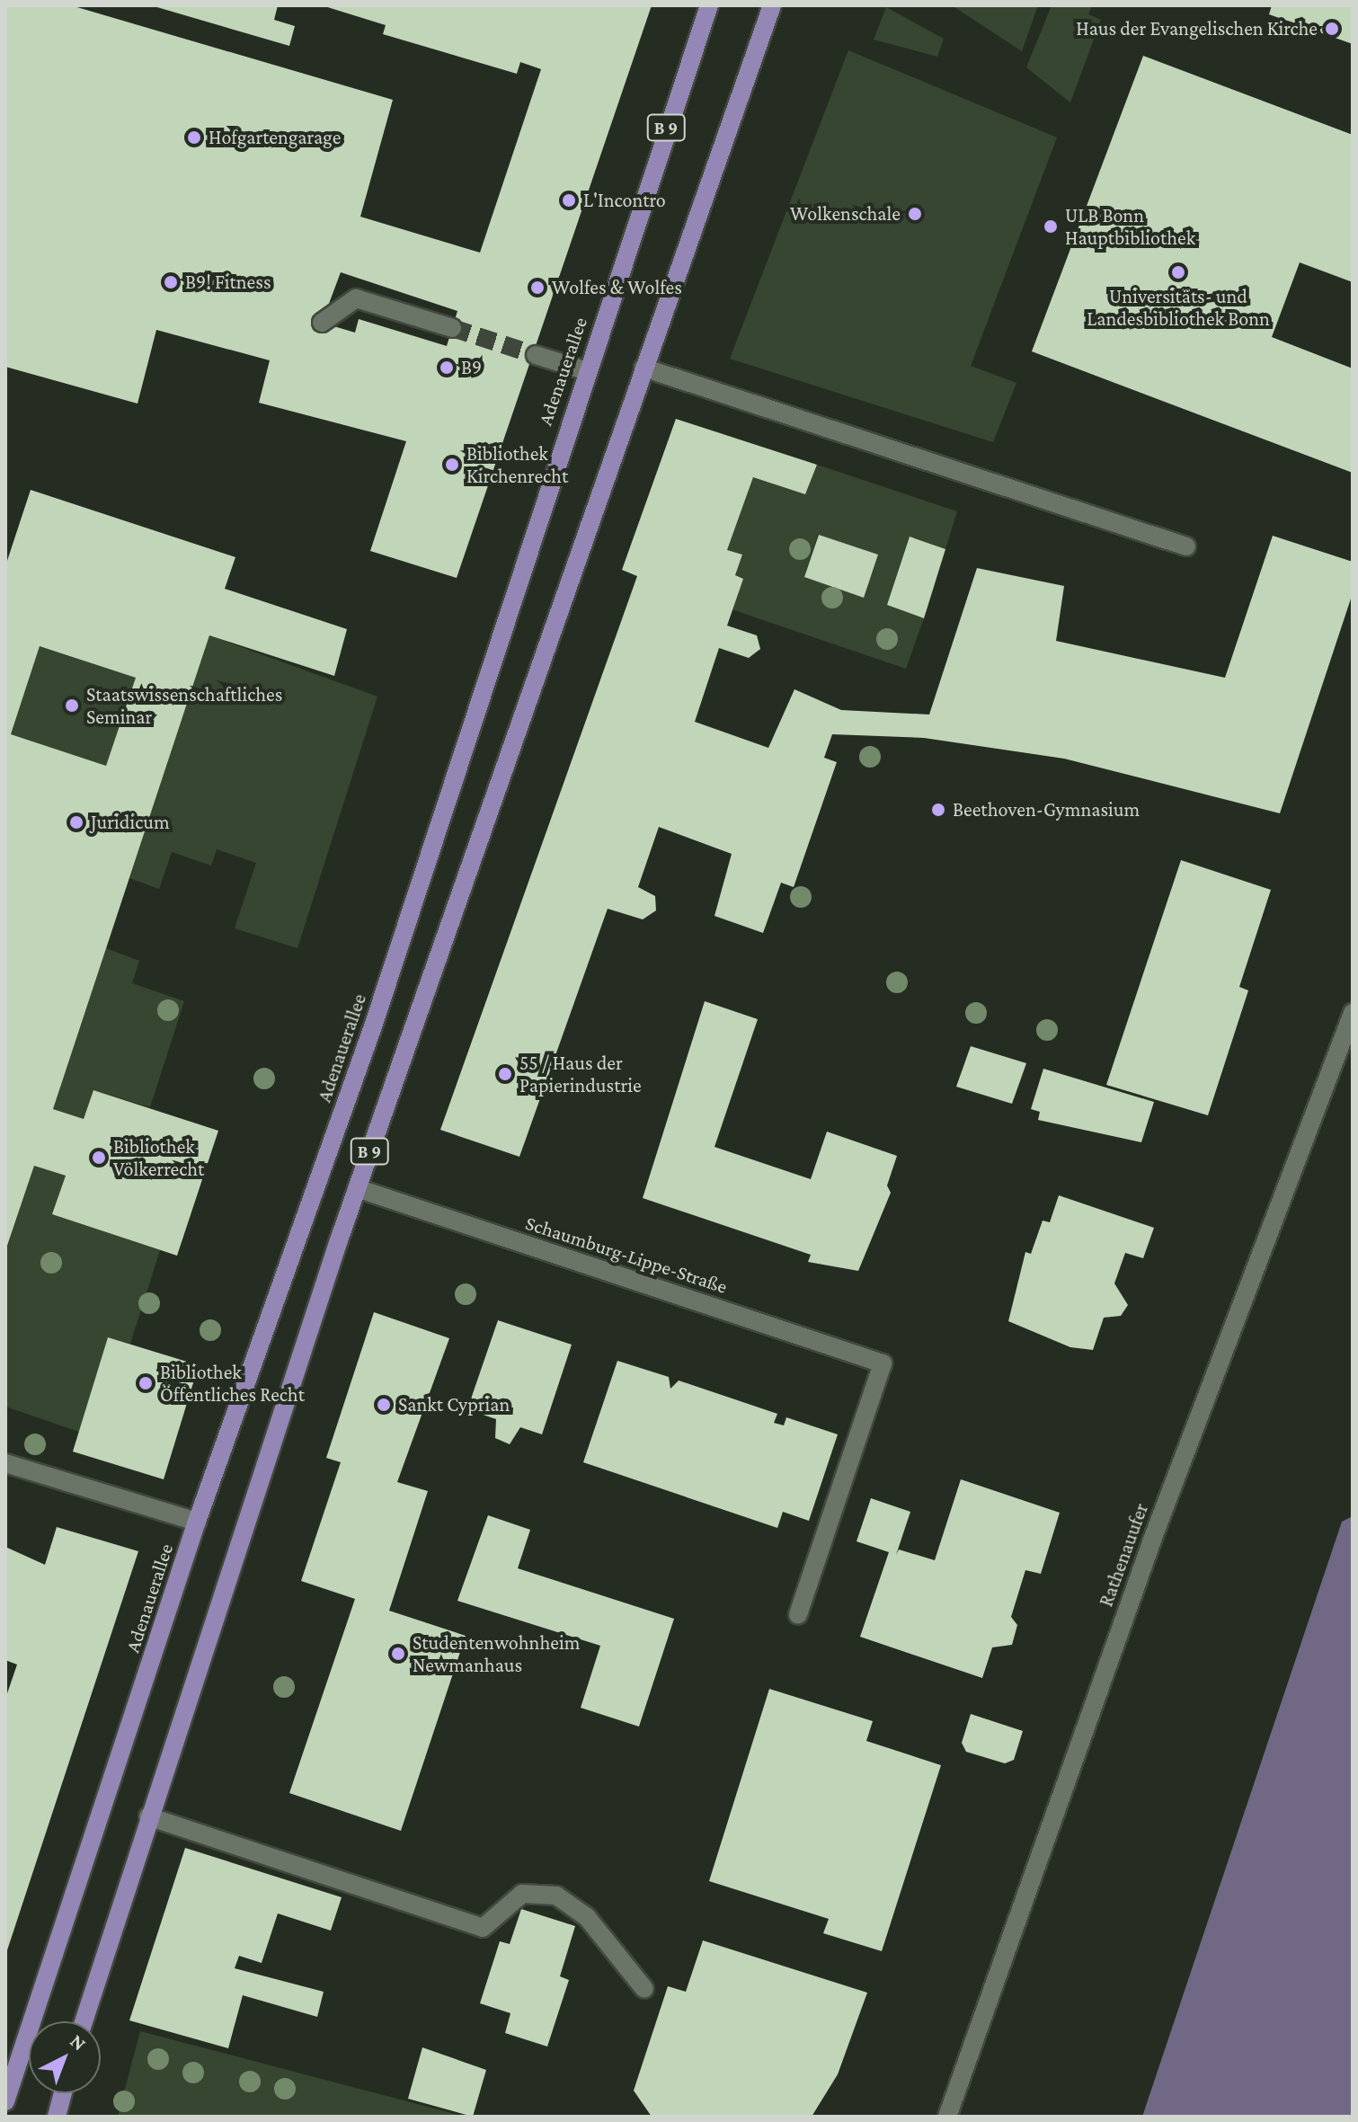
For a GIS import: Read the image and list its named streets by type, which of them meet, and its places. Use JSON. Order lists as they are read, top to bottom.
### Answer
{
  "streets": {
    "main road": ["B 9", "Adenauerallee"],
    "street": ["Schaumburg-Lippe-Straße", "Rathenauufer"]
  },
  "crossings": [
    ["B 9", "Schaumburg-Lippe-Straße"]
  ],
  "places": [
    "Haus der Evangelischen Kirche",
    "Hofgartengarage",
    "L'Incontro",
    "Wolkenschale",
    "ULB Bonn Hauptbibliothek",
    "Universitäts- und Landesbibliothek Bonn",
    "B9! Fitness",
    "Wolfes & Wolfes",
    "B9",
    "Bibliothek Kirchenrecht",
    "Staatswissenschaftliches Seminar",
    "Beethoven-Gymnasium",
    "Juridicum",
    "55 / Haus der Papierindustrie",
    "Bibliothek Völkerrecht",
    "Bibliothek Öffentliches Recht",
    "Sankt Cyprian",
    "Studentenwohnheim Newmanhaus"
  ],
  "north": "top right"
}
